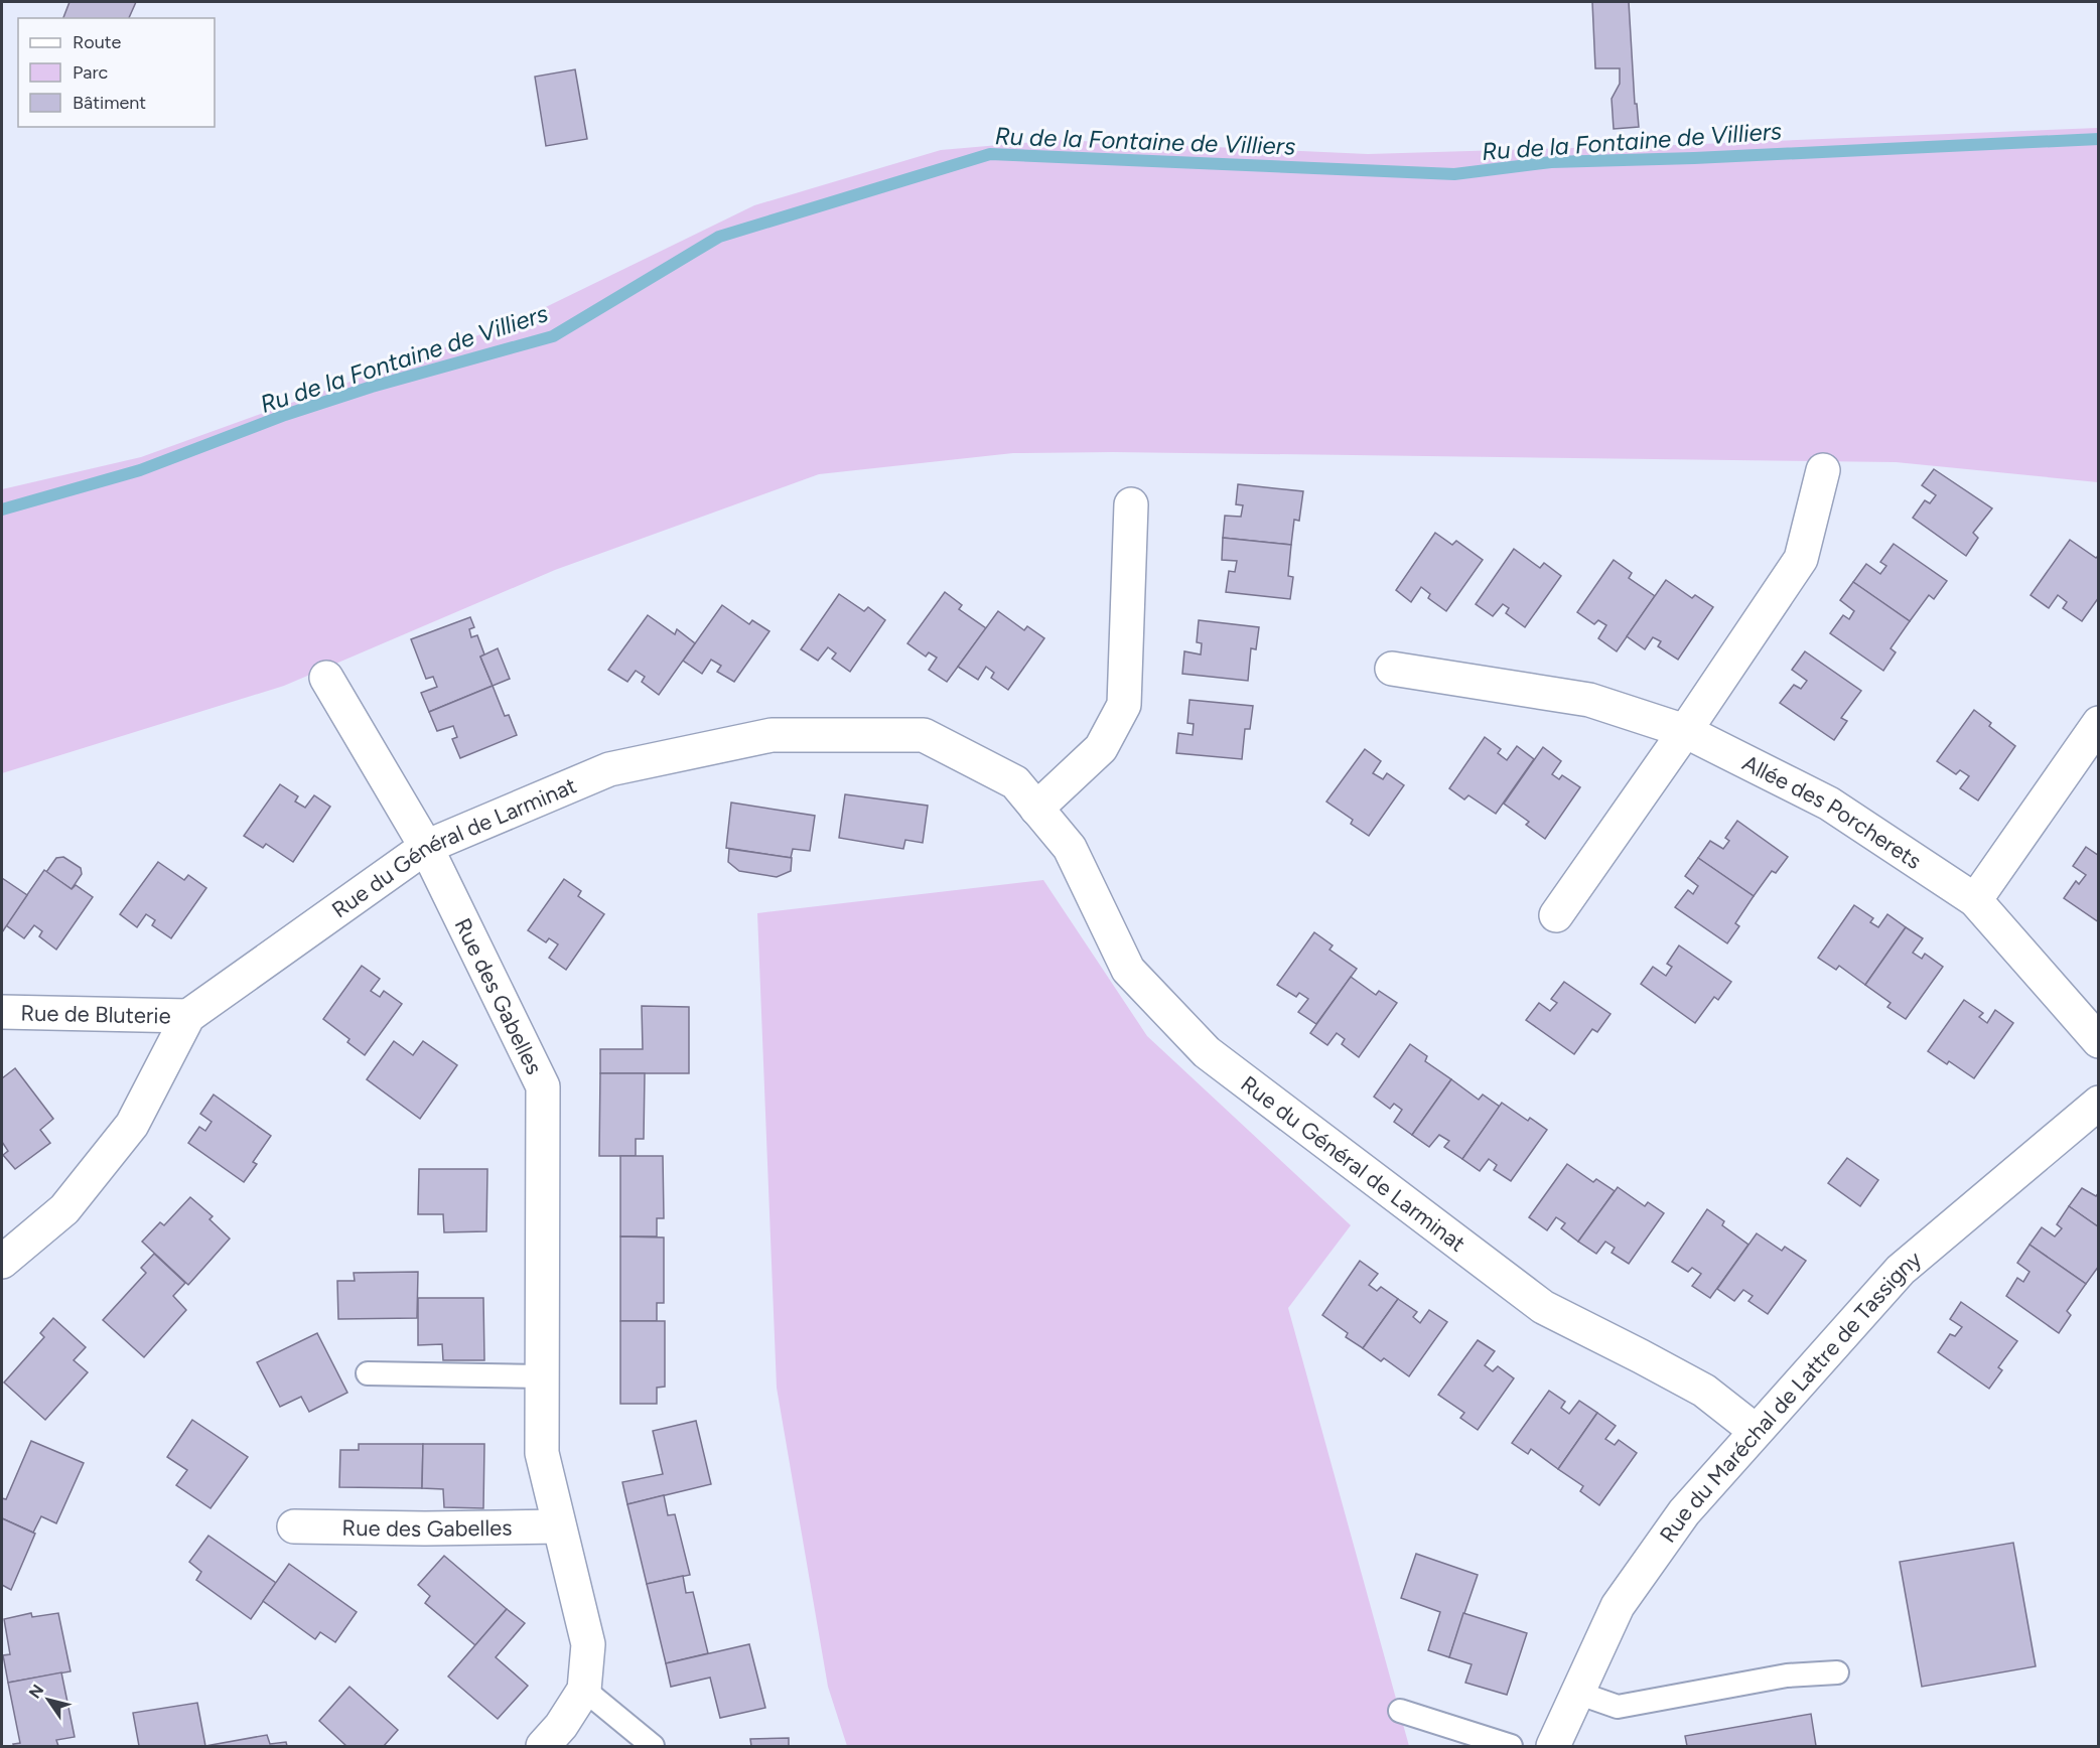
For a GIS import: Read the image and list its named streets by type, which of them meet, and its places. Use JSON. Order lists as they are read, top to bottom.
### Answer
{
  "streets": {
    "street": [
      "Allée des Porcherets",
      "Rue du Général de Larminat",
      "Rue des Gabelles",
      "Rue de Bluterie",
      "Rue du Maréchal de Lattre de Tassigny"
    ]
  },
  "crossings": [
    ["Rue du Général de Larminat", "Rue des Gabelles"],
    ["Rue du Général de Larminat", "Rue de Bluterie"],
    ["Rue du Général de Larminat", "Rue du Maréchal de Lattre de Tassigny"]
  ],
  "water": ["Ru de la Fontaine de Villiers"],
  "legend": ["Route", "Parc", "Bâtiment"],
  "north": "top left"
}
